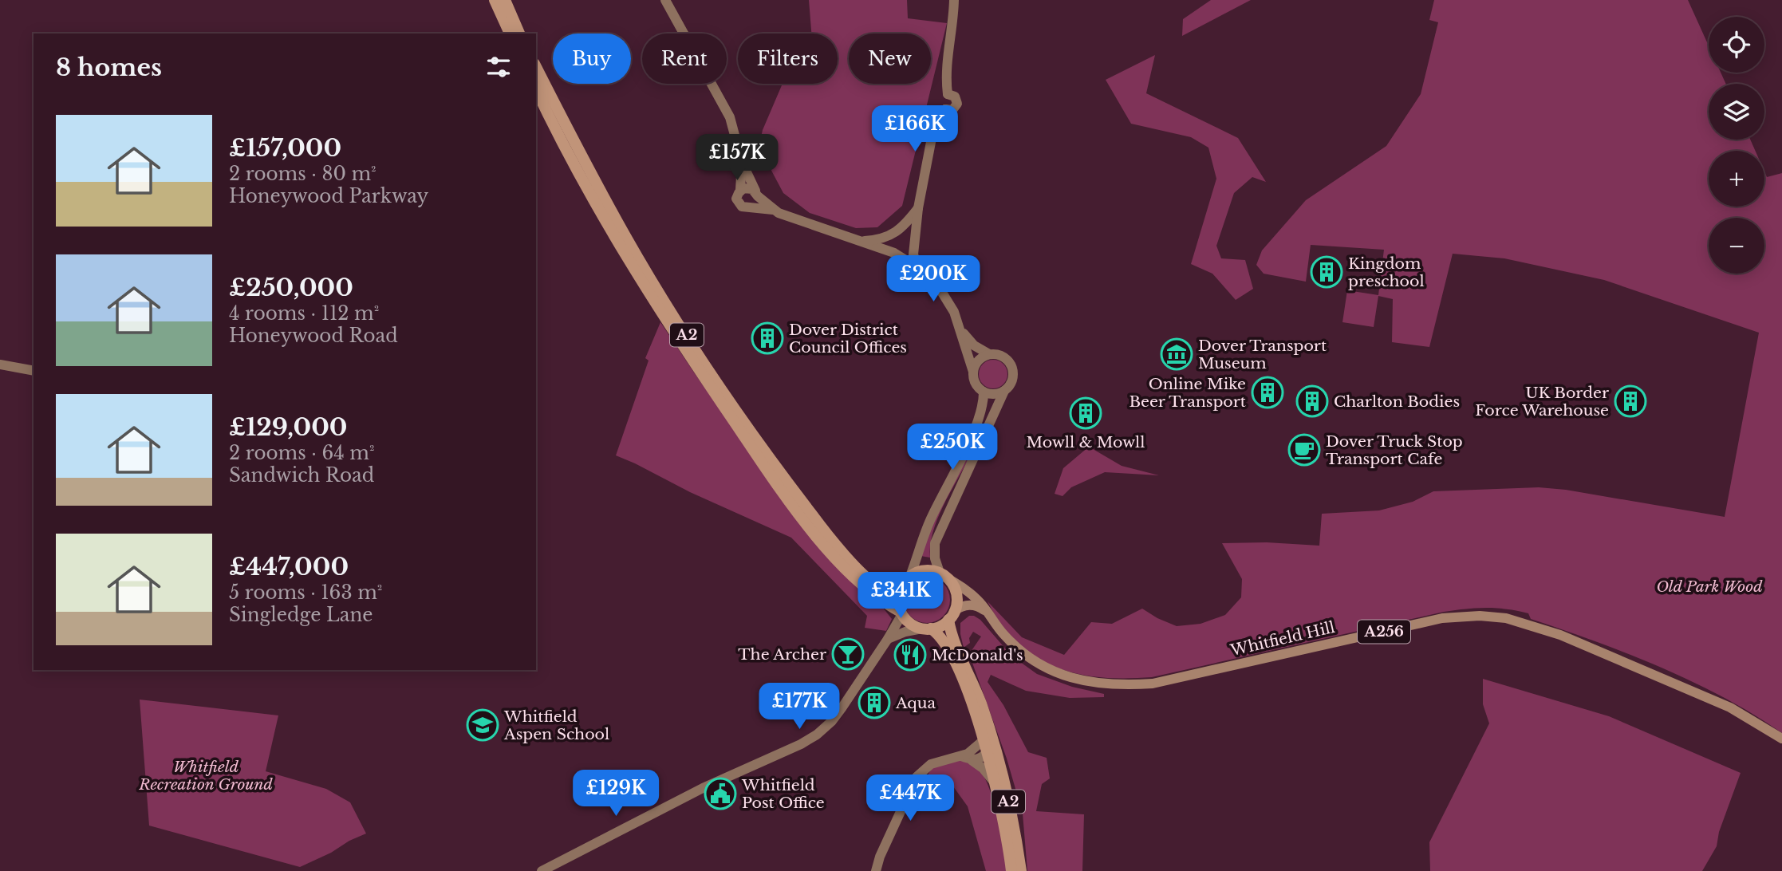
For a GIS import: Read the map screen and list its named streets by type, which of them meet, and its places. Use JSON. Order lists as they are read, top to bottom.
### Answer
{
  "streets": {
    "highway": ["A2"],
    "main road": ["A256", "Whitfield Hill"]
  },
  "crossings": [
    ["A2", "Whitfield Hill"]
  ],
  "parks": ["Old Park Wood", "Whitfield Recreation Ground"],
  "places": {
    "building": [
      "Kingdom preschool",
      "Dover District Council Offices",
      "Online Mike Beer Transport",
      "Charlton Bodies",
      "UK Border Force Warehouse",
      "Mowll & Mowll",
      "Aqua"
    ],
    "museum": ["Dover Transport Museum"],
    "cafe": ["Dover Truck Stop Transport Cafe"],
    "bar": ["The Archer"],
    "restaurant": ["McDonald's"],
    "school or university": ["Whitfield Aspen School"],
    "public building": ["Whitfield Post Office"]
  },
  "page": {
    "map_buttons": ["+", "−"],
    "chip": [
      "Buy",
      "Rent",
      "Filters",
      "New"
    ],
    "heading": "8 homes",
    "list": [
      {
        "name": "£157,000",
        "note": "2 rooms · 80 m² · Honeywood Parkway"
      },
      {
        "name": "£250,000",
        "note": "4 rooms · 112 m² · Honeywood Road"
      },
      {
        "name": "£129,000",
        "note": "2 rooms · 64 m² · Sandwich Road"
      },
      {
        "name": "£447,000",
        "note": "5 rooms · 163 m² · Singledge Lane"
      }
    ],
    "price": [
      "£166K",
      "£157K",
      "£200K",
      "£250K",
      "£341K",
      "£177K",
      "£129K",
      "£447K"
    ]
  }
}
